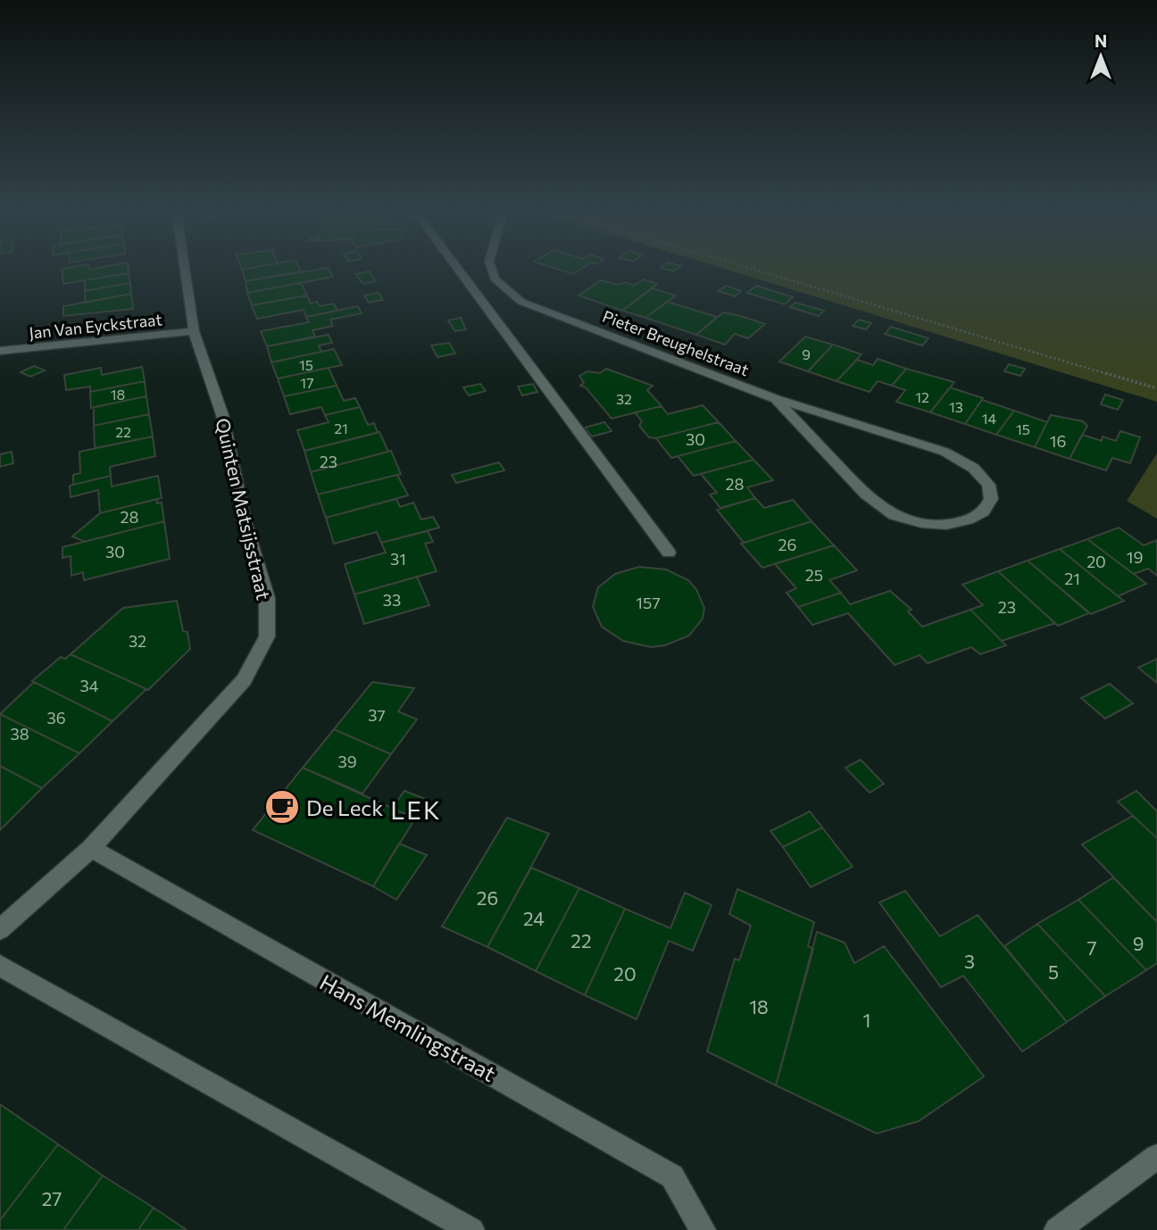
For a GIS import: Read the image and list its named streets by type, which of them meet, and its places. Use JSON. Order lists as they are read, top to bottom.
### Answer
{
  "streets": {
    "street": [
      "Jan Van Eyckstraat",
      "Pieter Breughelstraat",
      "Quinten Matsijsstraat",
      "Hans Memlingstraat"
    ]
  },
  "crossings": [
    ["Jan Van Eyckstraat", "Quinten Matsijsstraat"],
    ["Quinten Matsijsstraat", "Hans Memlingstraat"]
  ],
  "districts": ["LEK"],
  "places": {
    "cafe": ["De Leck"]
  },
  "house_numbers": [
    "9",
    "15",
    "17",
    "18",
    "12",
    "32",
    "13",
    "14",
    "21",
    "15",
    "22",
    "30",
    "16",
    "23",
    "28",
    "28",
    "26",
    "30",
    "19",
    "31",
    "20",
    "25",
    "21",
    "33",
    "157",
    "23",
    "32",
    "34",
    "37",
    "36",
    "38",
    "39",
    "26",
    "24",
    "22",
    "9",
    "7",
    "3",
    "5",
    "20",
    "18",
    "1",
    "27"
  ],
  "north": "top"
}
